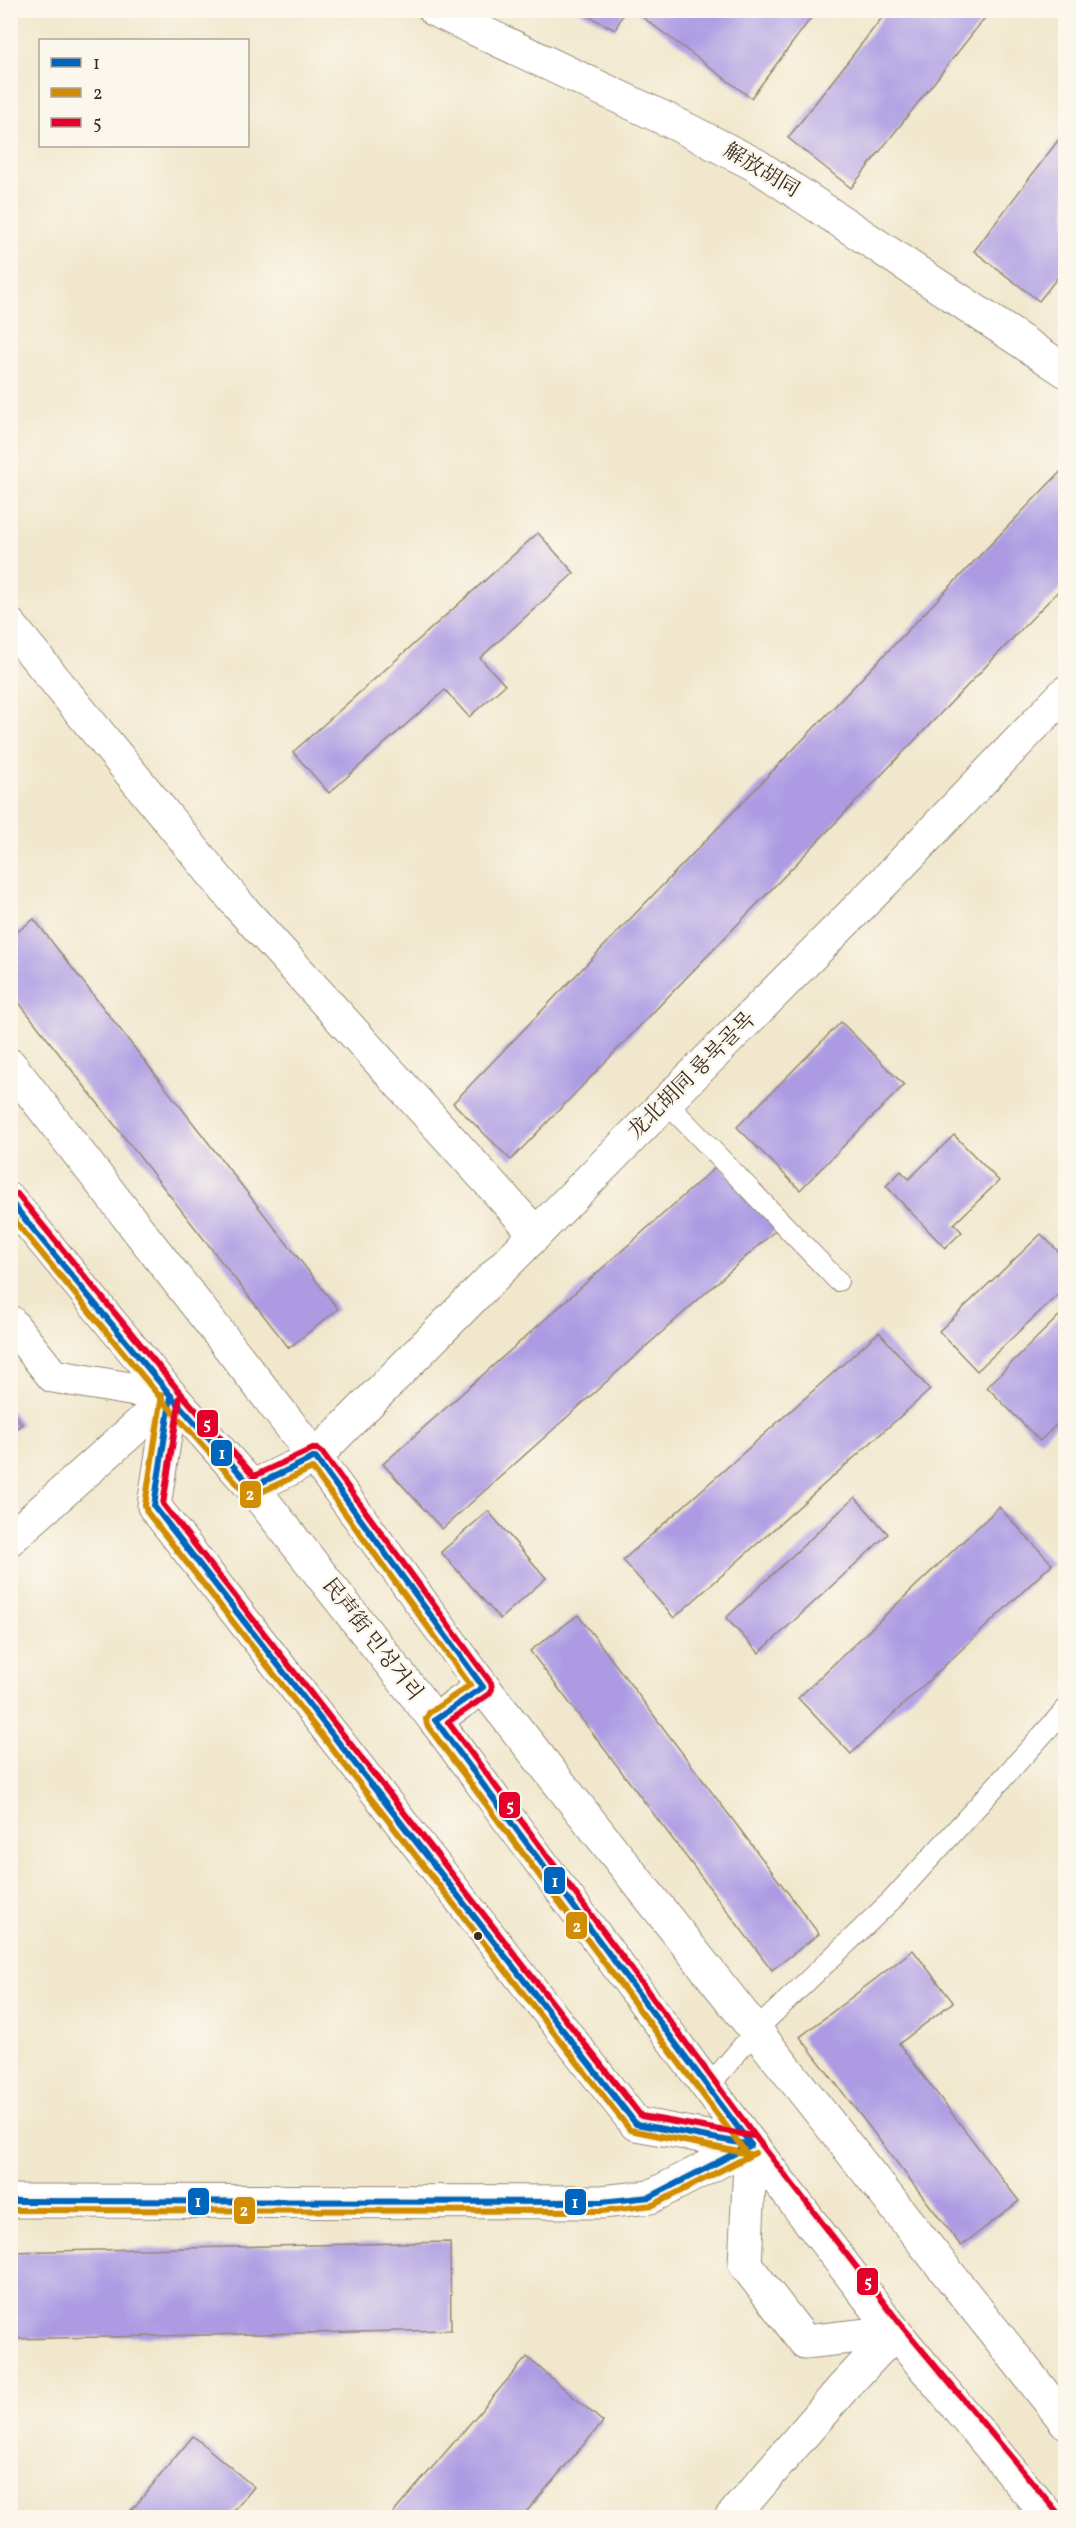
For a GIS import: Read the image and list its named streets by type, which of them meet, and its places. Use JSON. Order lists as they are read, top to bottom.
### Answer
{
  "streets": {
    "street": ["解放胡同", "龙北胡同 룡북골목", "民声街 민성거리"]
  },
  "crossings": [
    ["龙北胡同 룡북골목", "民声街 민성거리"]
  ],
  "lines": ["transit line 5", "transit line 1", "transit line 2"],
  "legend": ["1", "2", "5"]
}
